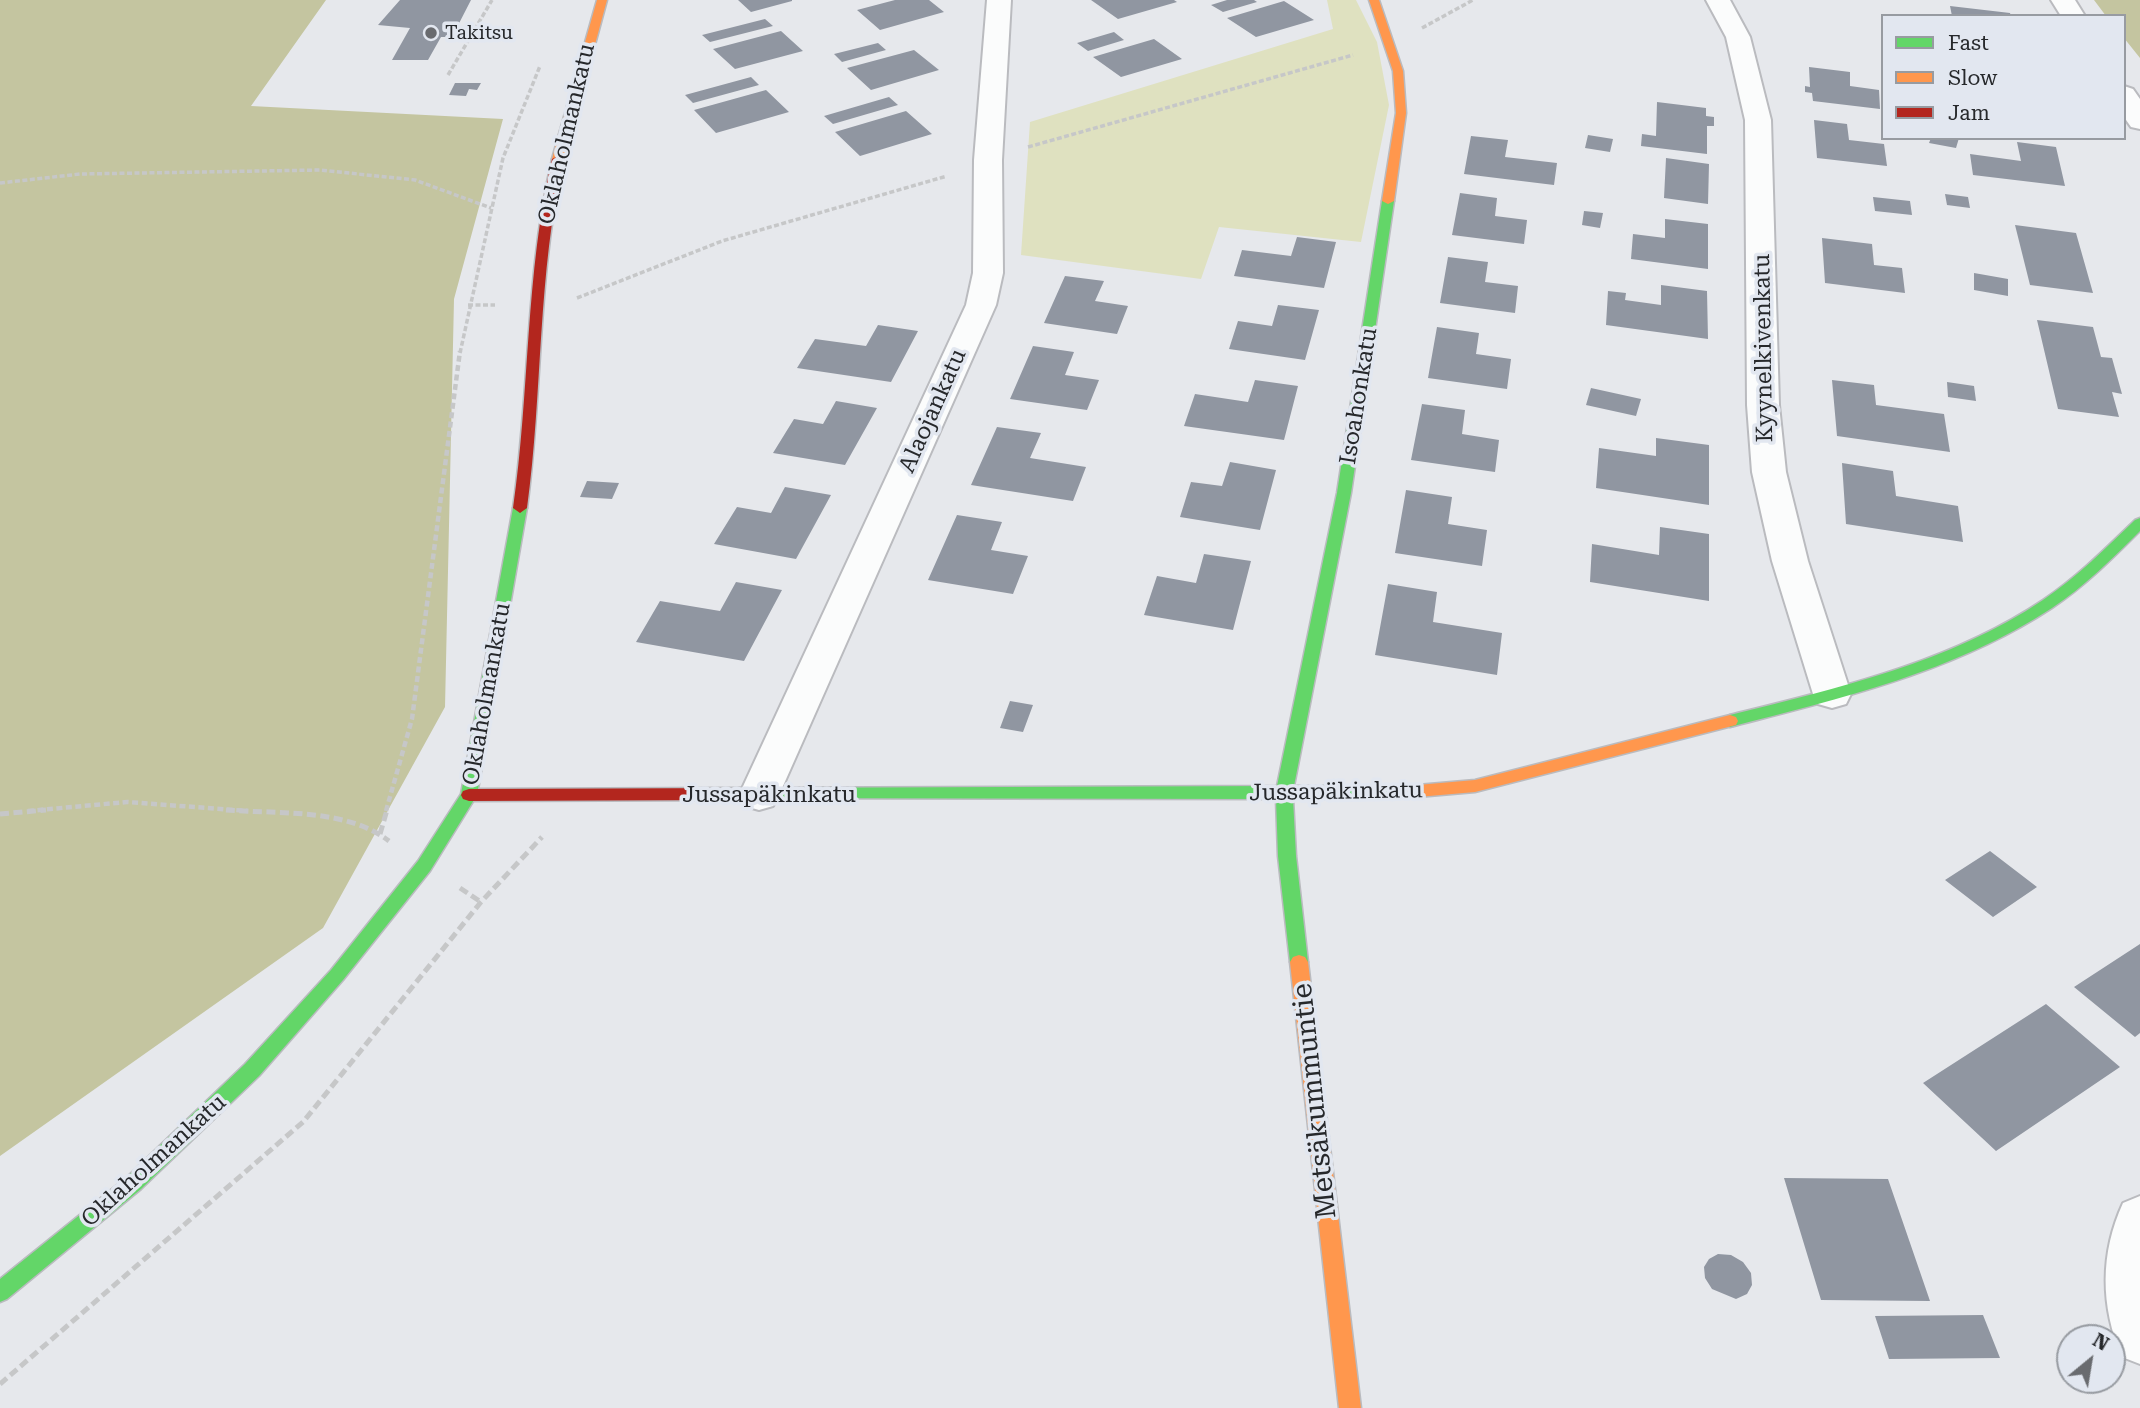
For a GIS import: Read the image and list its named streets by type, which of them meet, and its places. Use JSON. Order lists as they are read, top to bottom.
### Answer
{
  "streets": {
    "street": [
      "Oklaholmankatu",
      "Kyynelkivenkatu",
      "Isoahonkatu",
      "Alaojankatu",
      "Jussapäkinkatu",
      "Metsäkummuntie"
    ]
  },
  "crossings": [
    ["Oklaholmankatu", "Jussapäkinkatu"],
    ["Kyynelkivenkatu", "Jussapäkinkatu"],
    ["Isoahonkatu", "Jussapäkinkatu"],
    ["Isoahonkatu", "Metsäkummuntie"],
    ["Alaojankatu", "Jussapäkinkatu"],
    ["Jussapäkinkatu", "Metsäkummuntie"]
  ],
  "places": ["Takitsu"],
  "legend": ["Fast", "Slow", "Jam"],
  "north": "top right"
}
